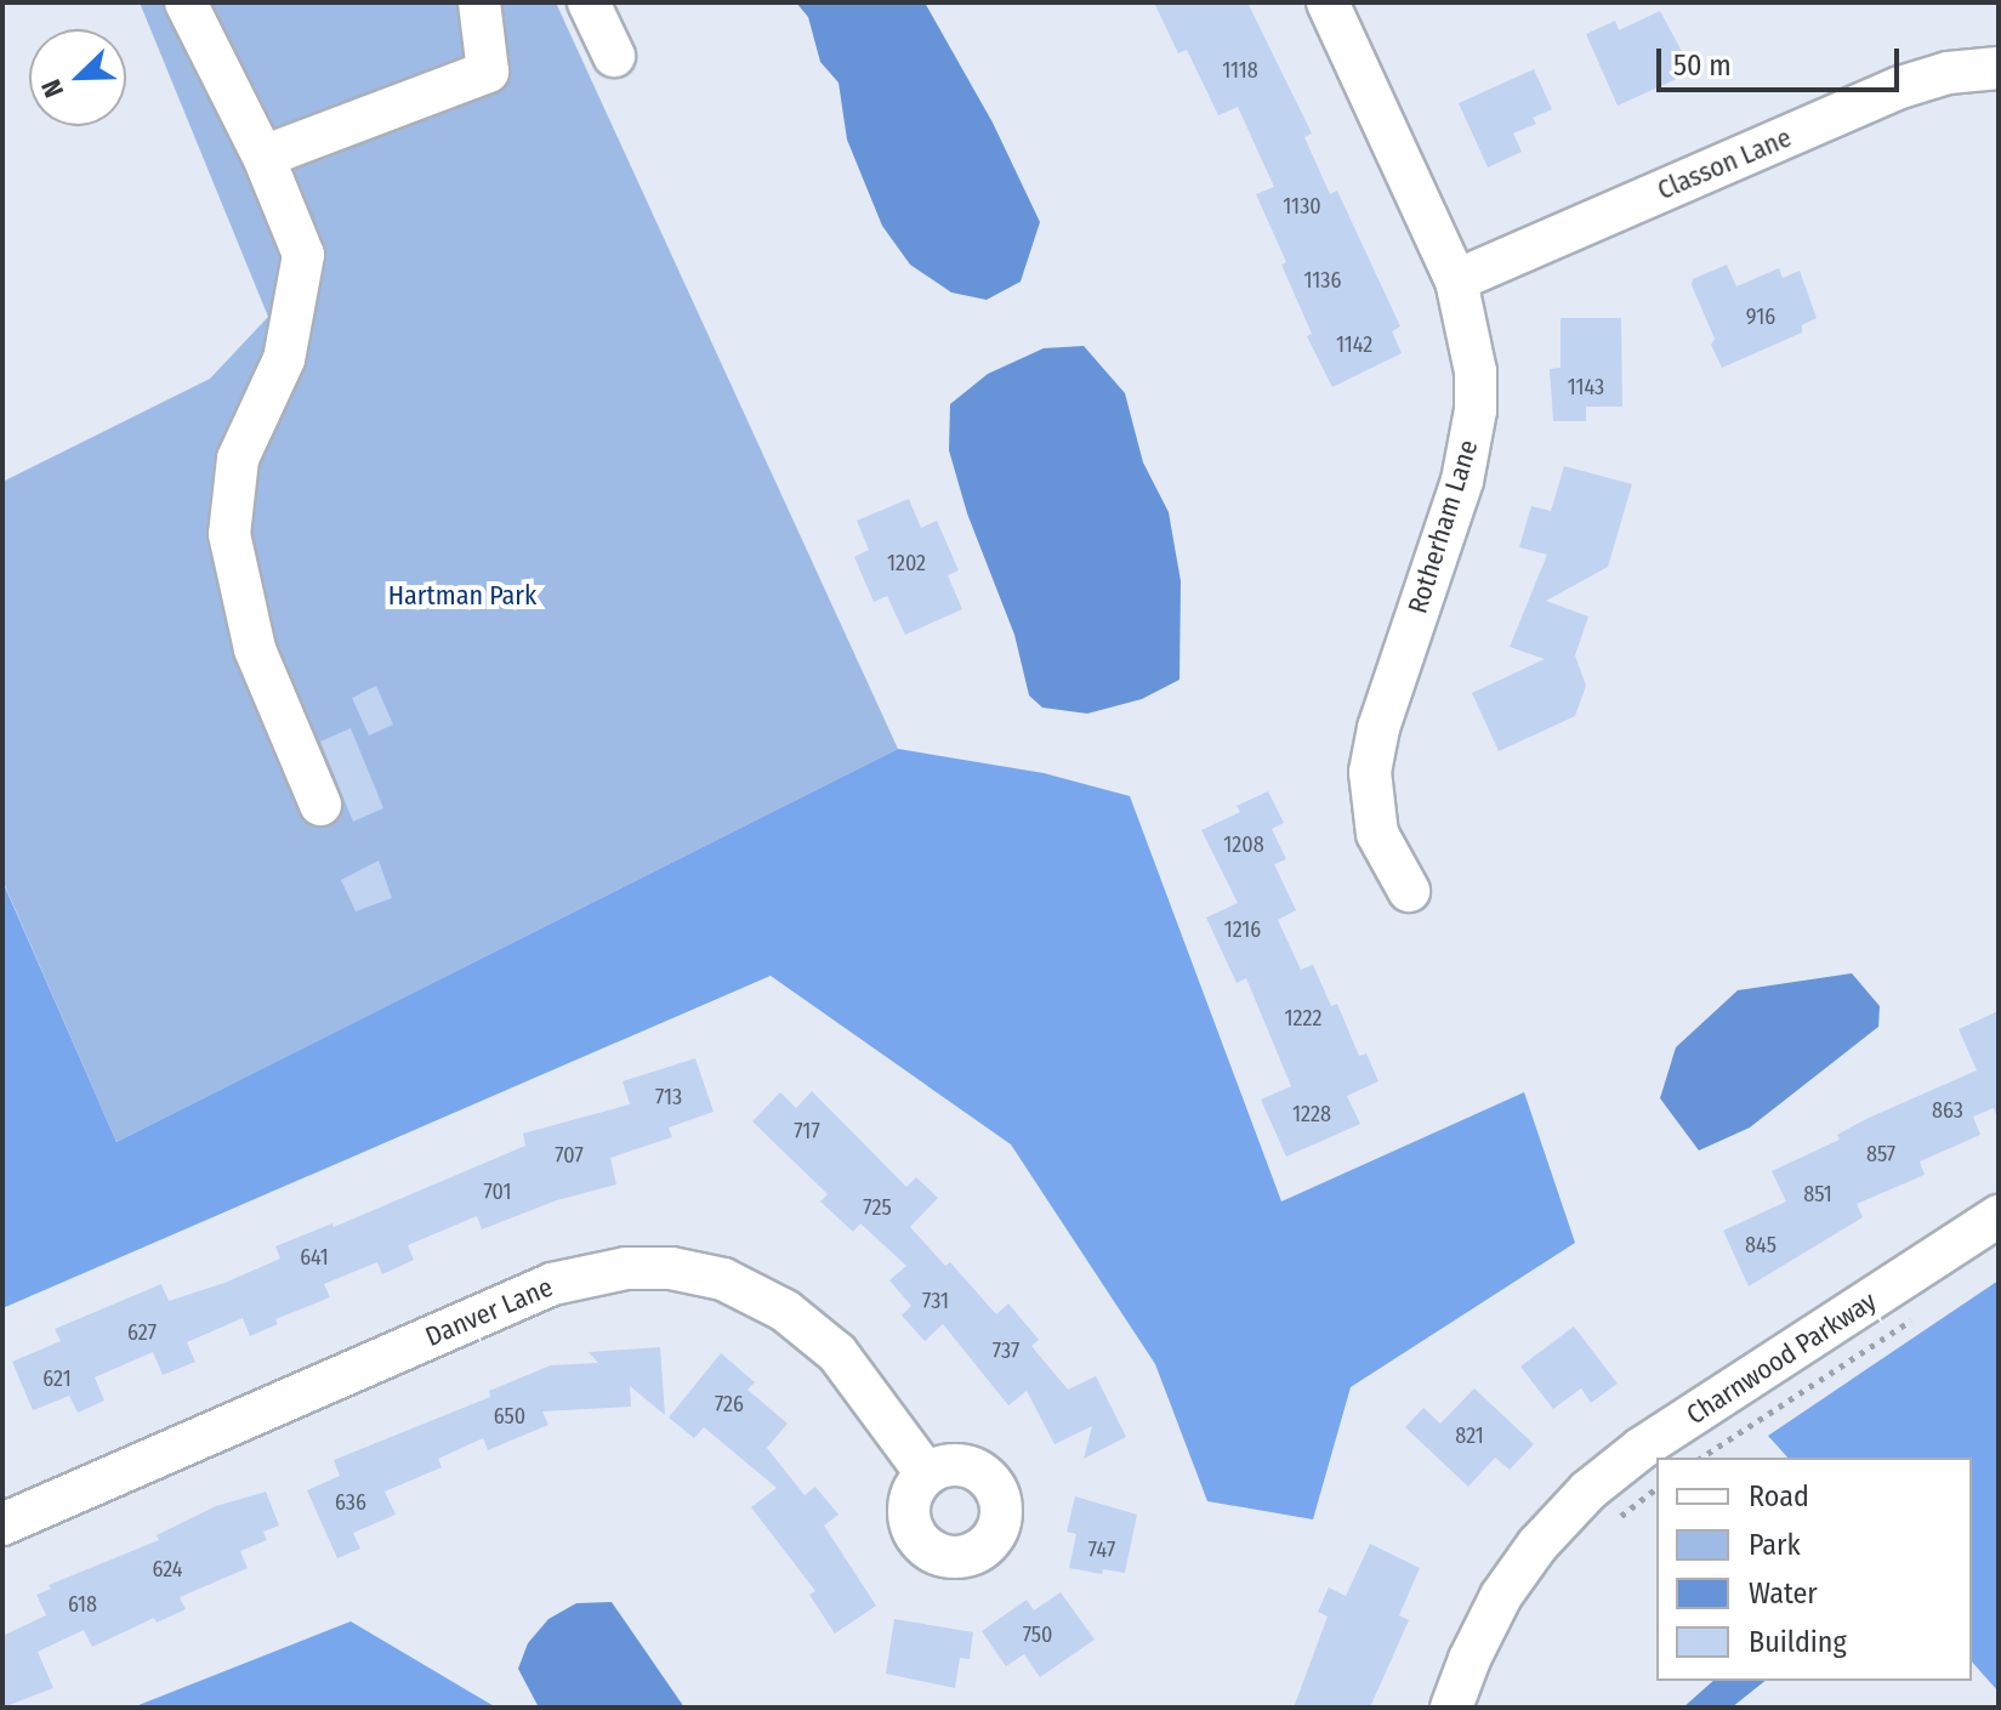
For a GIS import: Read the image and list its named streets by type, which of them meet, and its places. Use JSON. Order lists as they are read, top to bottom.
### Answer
{
  "streets": {
    "street": [
      "Classon Lane",
      "Rotherham Lane",
      "Danver Lane",
      "Charnwood Parkway"
    ]
  },
  "crossings": [
    ["Classon Lane", "Rotherham Lane"]
  ],
  "parks": ["Hartman Park"],
  "house_numbers": [
    "1118",
    "1130",
    "1136",
    "916",
    "1142",
    "1143",
    "1202",
    "1208",
    "1216",
    "1222",
    "713",
    "863",
    "1228",
    "717",
    "857",
    "707",
    "701",
    "851",
    "725",
    "845",
    "641",
    "731",
    "627",
    "737",
    "621",
    "726",
    "650",
    "821",
    "636",
    "747",
    "624",
    "618",
    "750"
  ],
  "legend": [
    "Road",
    "Park",
    "Water",
    "Building"
  ],
  "scale_bar": "50 m",
  "north": "bottom left"
}
